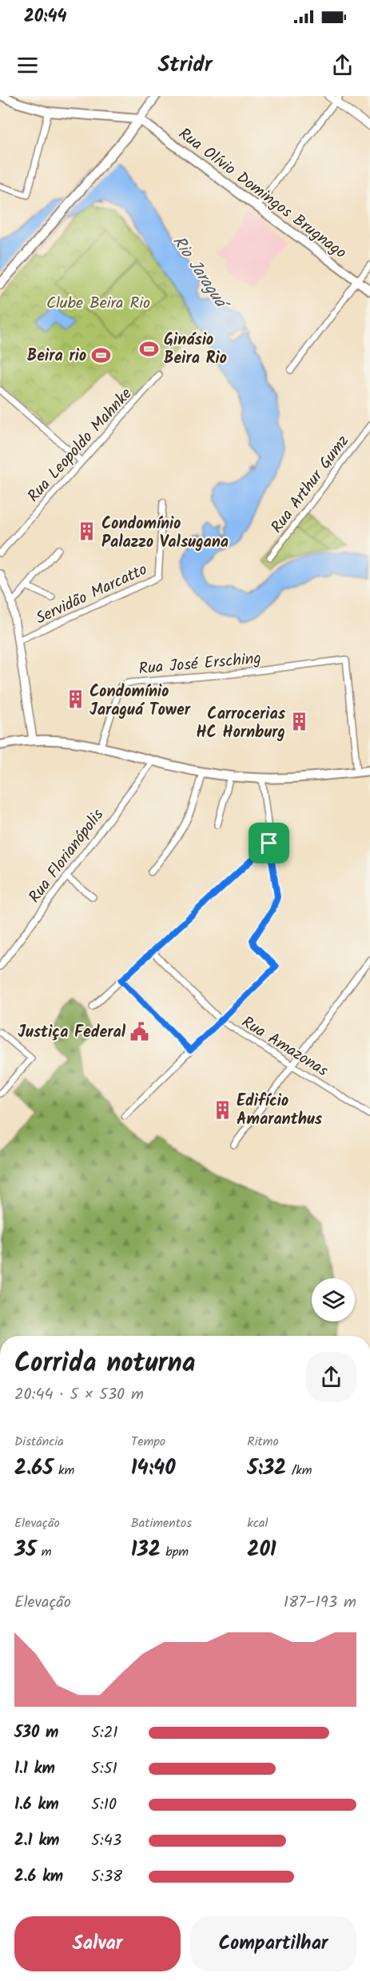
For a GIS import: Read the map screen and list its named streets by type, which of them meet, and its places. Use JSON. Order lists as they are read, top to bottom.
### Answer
{
  "streets": {
    "main road": ["Rua Olívio Domingos Brugnago"],
    "street": [
      "Rua Leopoldo Mahnke",
      "Rua Arthur Gumz",
      "Servidão Marcatto",
      "Rua José Ersching",
      "Rua Florianópolis",
      "Rua Amazonas"
    ]
  },
  "water": ["Rio Jaraguá"],
  "parks": ["Clube Beira Rio"],
  "places": {
    "sports": ["Ginásio Beira Rio", "Beira rio"],
    "building": [
      "Condomínio Palazzo Valsugana",
      "Condomínio Jaraguá Tower",
      "Carrocerias HC Hornburg",
      "Edifício Amaranthus"
    ],
    "public building": ["Justiça Federal"]
  },
  "page": {
    "status": "20:44",
    "header": "Stridr",
    "heading": ["Corrida noturna", "20:44 · 5 × 530 m"],
    "stats": [
      ["Distância", "2.65 km"],
      ["Tempo", "14:40"],
      ["Ritmo", "5:32 /km"],
      ["Elevação", "35 m"],
      ["Batimentos", "132 bpm"],
      ["kcal", "201"]
    ],
    "chart": ["Elevação", "187–193 m"],
    "list": [
      {
        "name": "530 m",
        "note": "5:21"
      },
      {
        "name": "1.1 km",
        "note": "5:51"
      },
      {
        "name": "1.6 km",
        "note": "5:10"
      },
      {
        "name": "2.1 km",
        "note": "5:43"
      },
      {
        "name": "2.6 km",
        "note": "5:38"
      }
    ],
    "buttons": ["Salvar", "Compartilhar"]
  }
}
